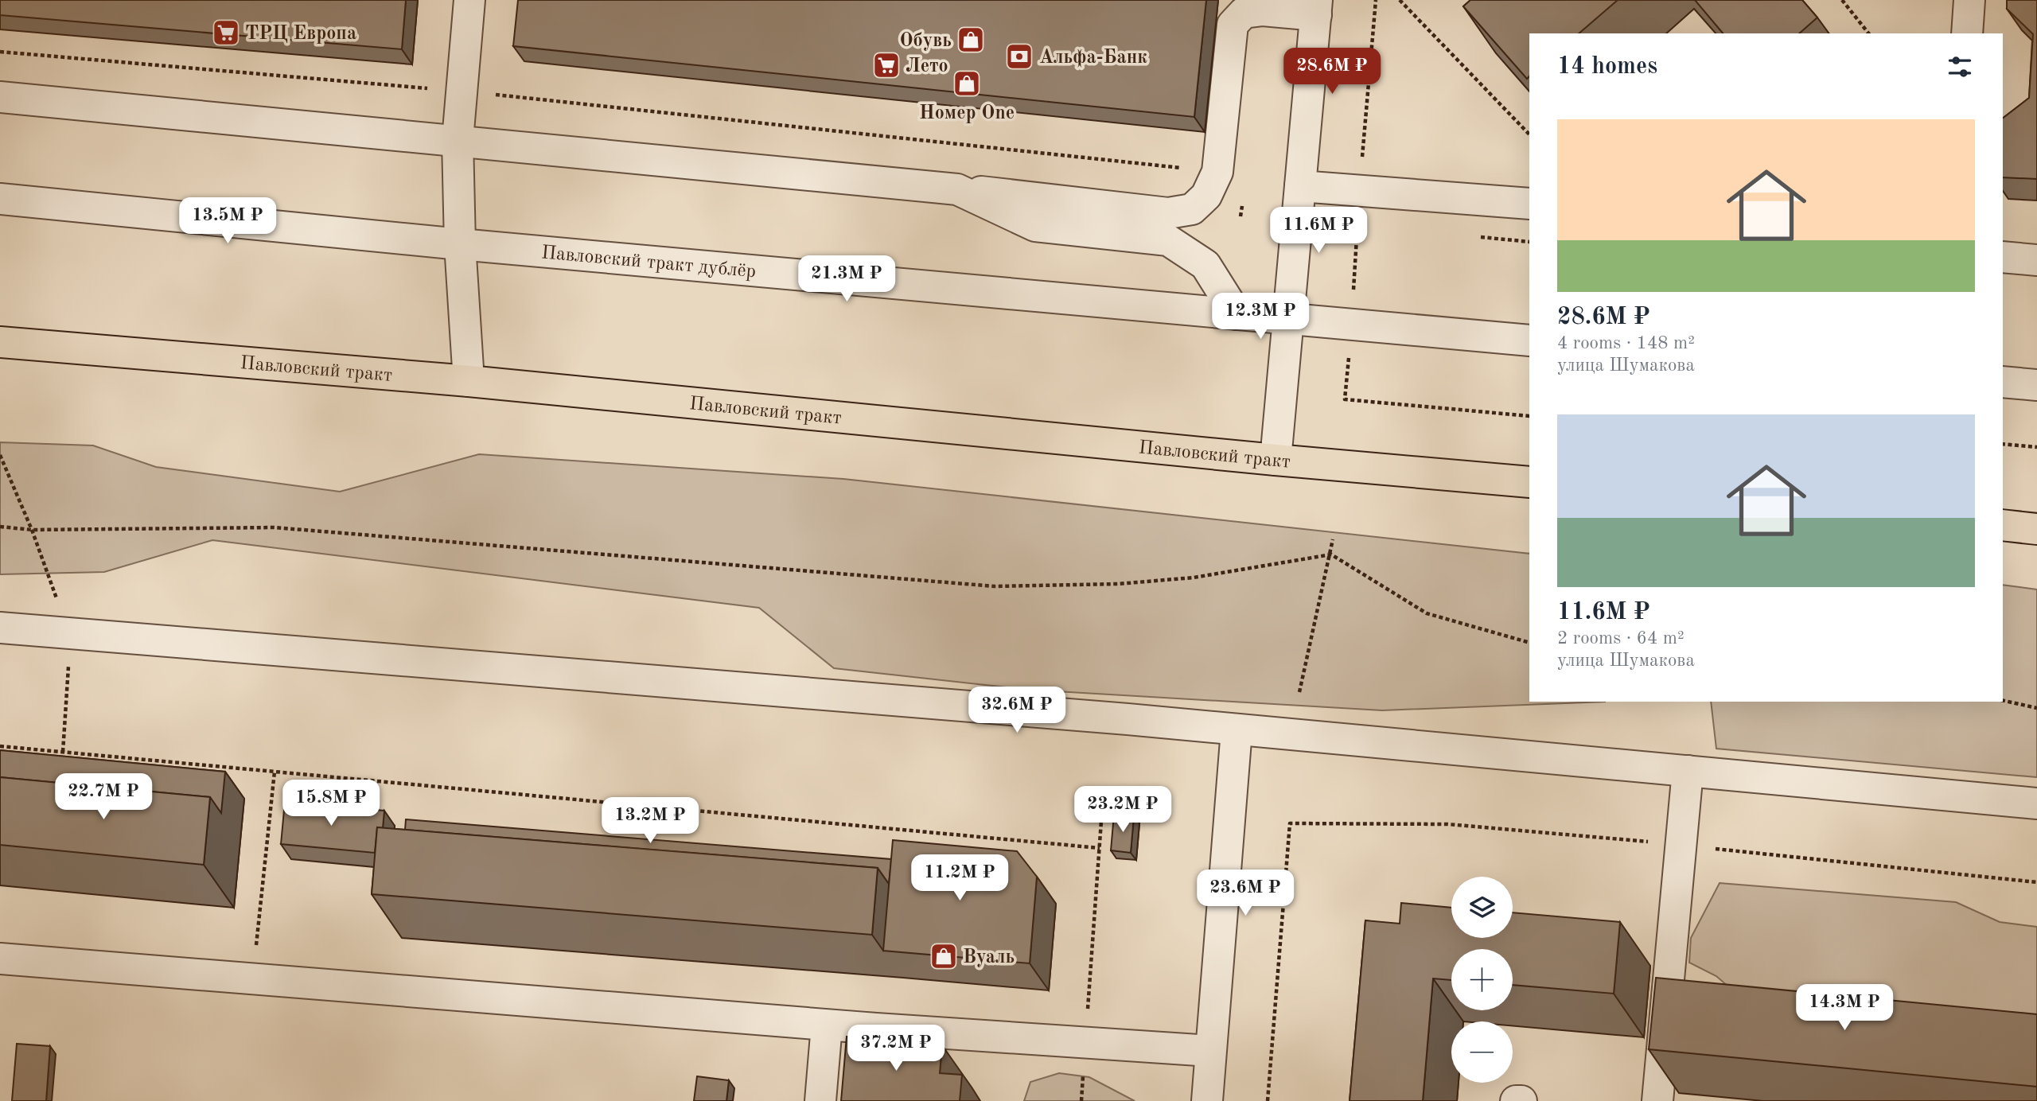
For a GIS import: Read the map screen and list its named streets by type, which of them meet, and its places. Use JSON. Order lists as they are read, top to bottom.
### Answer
{
  "streets": {
    "main road": ["Павловский тракт"],
    "street": ["Павловский тракт дублёр"]
  },
  "places": {
    "supermarket": ["ТРЦ Европа", "Лето"],
    "shop": ["Обувь", "Номер One", "Вуаль"],
    "bank": ["Альфа-Банк"]
  },
  "page": {
    "heading": "14 homes",
    "price": [
      "28.6M ₽",
      "13.5M ₽",
      "11.6M ₽",
      "21.3M ₽",
      "12.3M ₽",
      "32.6M ₽",
      "22.7M ₽",
      "15.8M ₽",
      "23.2M ₽",
      "13.2M ₽",
      "11.2M ₽",
      "23.6M ₽",
      "14.3M ₽",
      "37.2M ₽"
    ],
    "list": [
      {
        "name": "28.6M ₽",
        "note": "4 rooms · 148 m² · улица Шумакова"
      },
      {
        "name": "11.6M ₽",
        "note": "2 rooms · 64 m² · улица Шумакова"
      }
    ],
    "map_buttons": ["+", "−"]
  }
}
